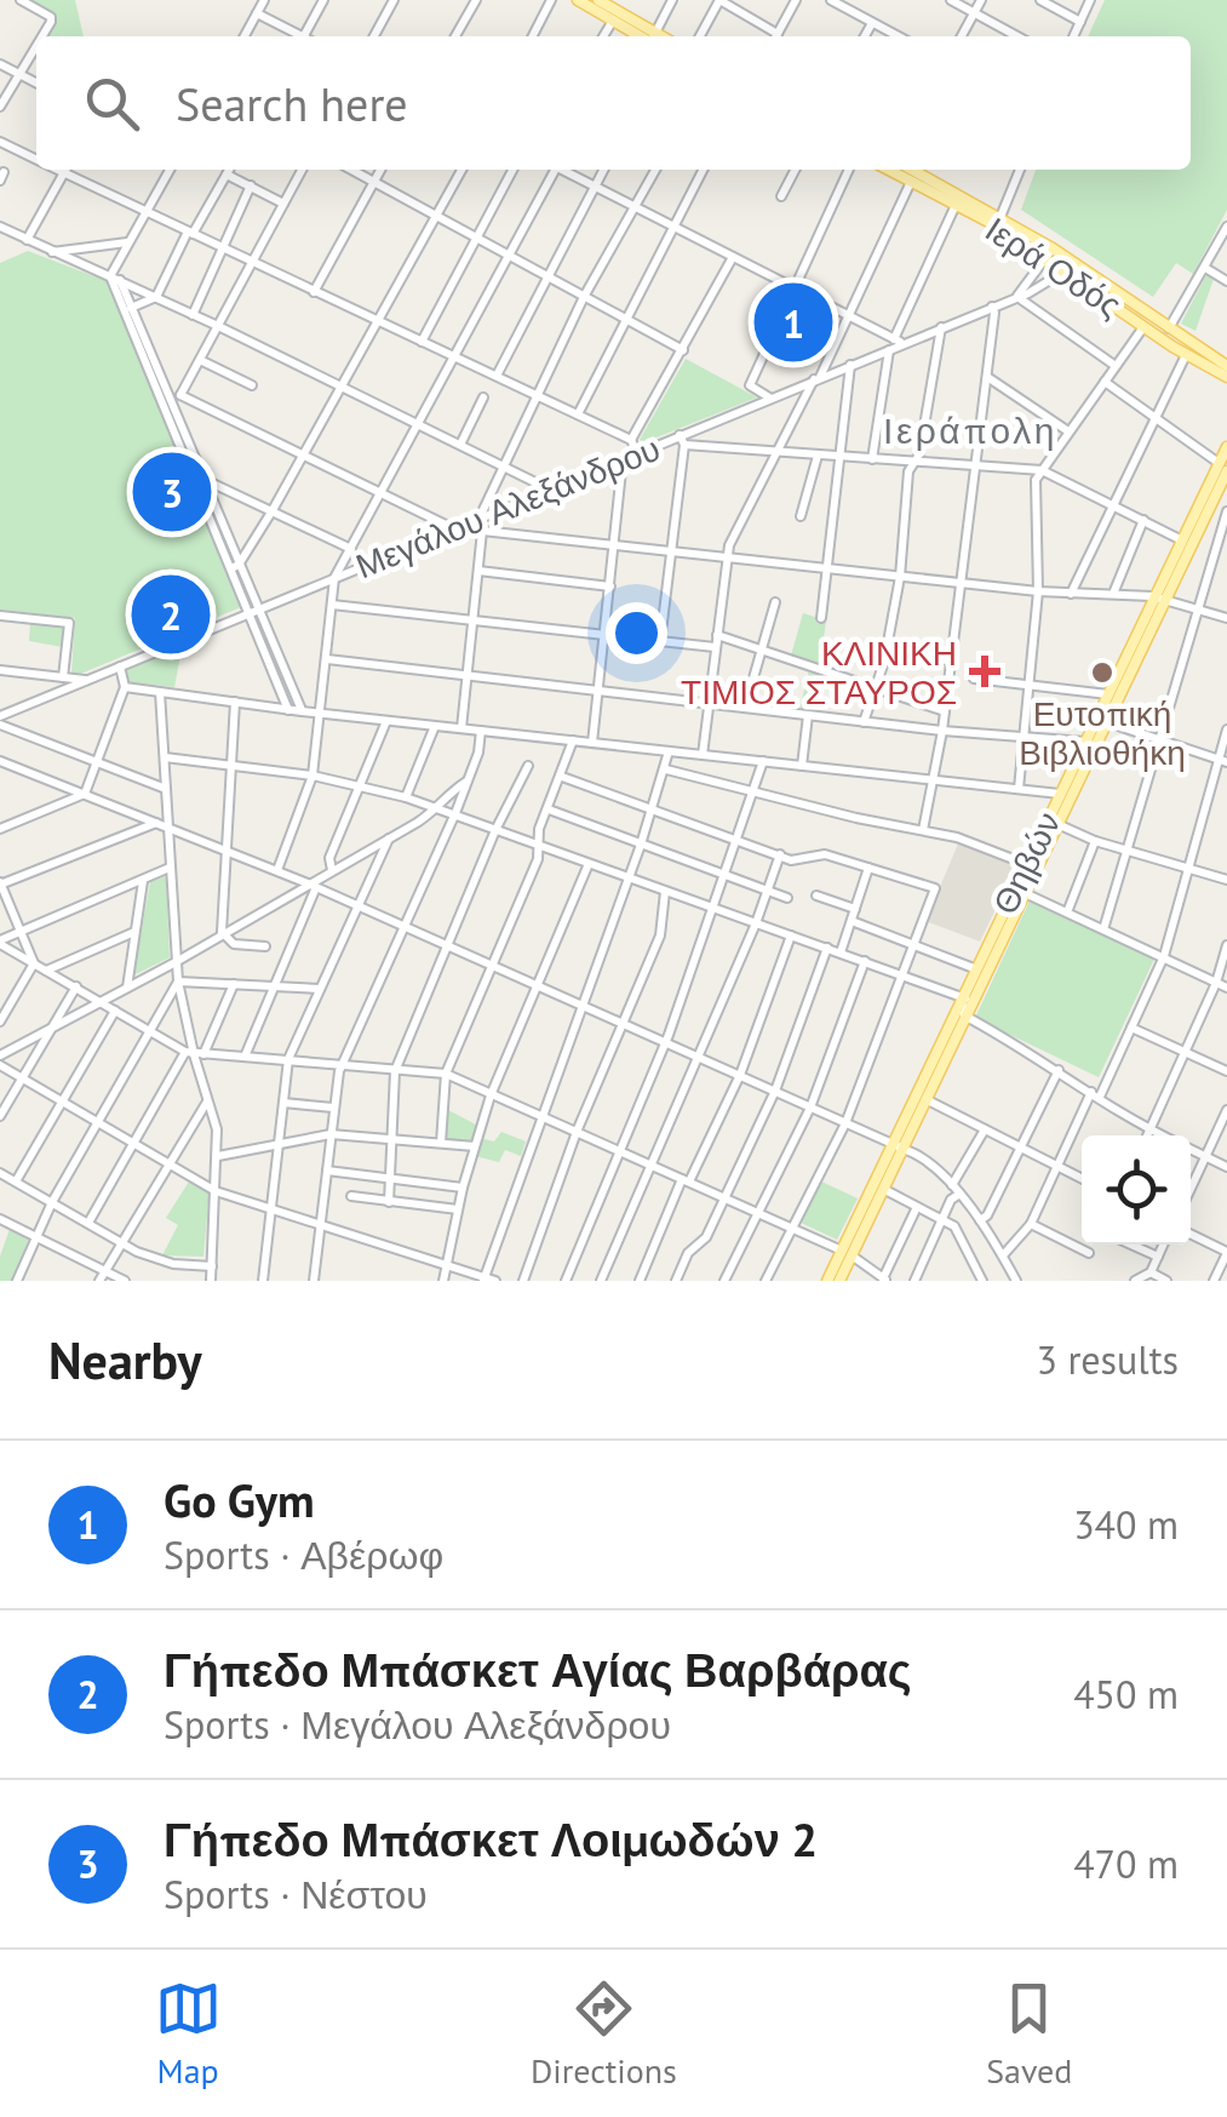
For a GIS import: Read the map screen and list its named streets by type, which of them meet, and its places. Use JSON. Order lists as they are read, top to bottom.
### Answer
{
  "streets": {
    "main road": ["Ιερά Οδός", "Θηβών"],
    "street": ["Μεγάλου Αλεξάνδρου"]
  },
  "crossings": [
    ["Ιερά Οδός", "Μεγάλου Αλεξάνδρου"]
  ],
  "districts": ["Ιεράπολη"],
  "places": {
    "health": ["ΚΛΙΝΙΚΗ ΤΙΜΙΟΣ ΣΤΑΥΡΟΣ"],
    "other": ["Ευτοπική Βιβλιοθήκη"]
  },
  "page": {
    "search": "Search here",
    "pins": ["1", "3", "2"],
    "heading": ["Nearby", "3 results"],
    "list": [
      {
        "mark": "1",
        "name": "Go Gym",
        "note": "Sports · Αβέρωφ",
        "value": "340 m"
      },
      {
        "mark": "2",
        "name": "Γήπεδο Μπάσκετ Αγίας Βαρβάρας",
        "note": "Sports · Μεγάλου Αλεξάνδρου",
        "value": "450 m"
      },
      {
        "mark": "3",
        "name": "Γήπεδο Μπάσκετ Λοιμωδών 2",
        "note": "Sports · Νέστου",
        "value": "470 m"
      }
    ],
    "nav": ["Map", "Directions", "Saved"]
  }
}
